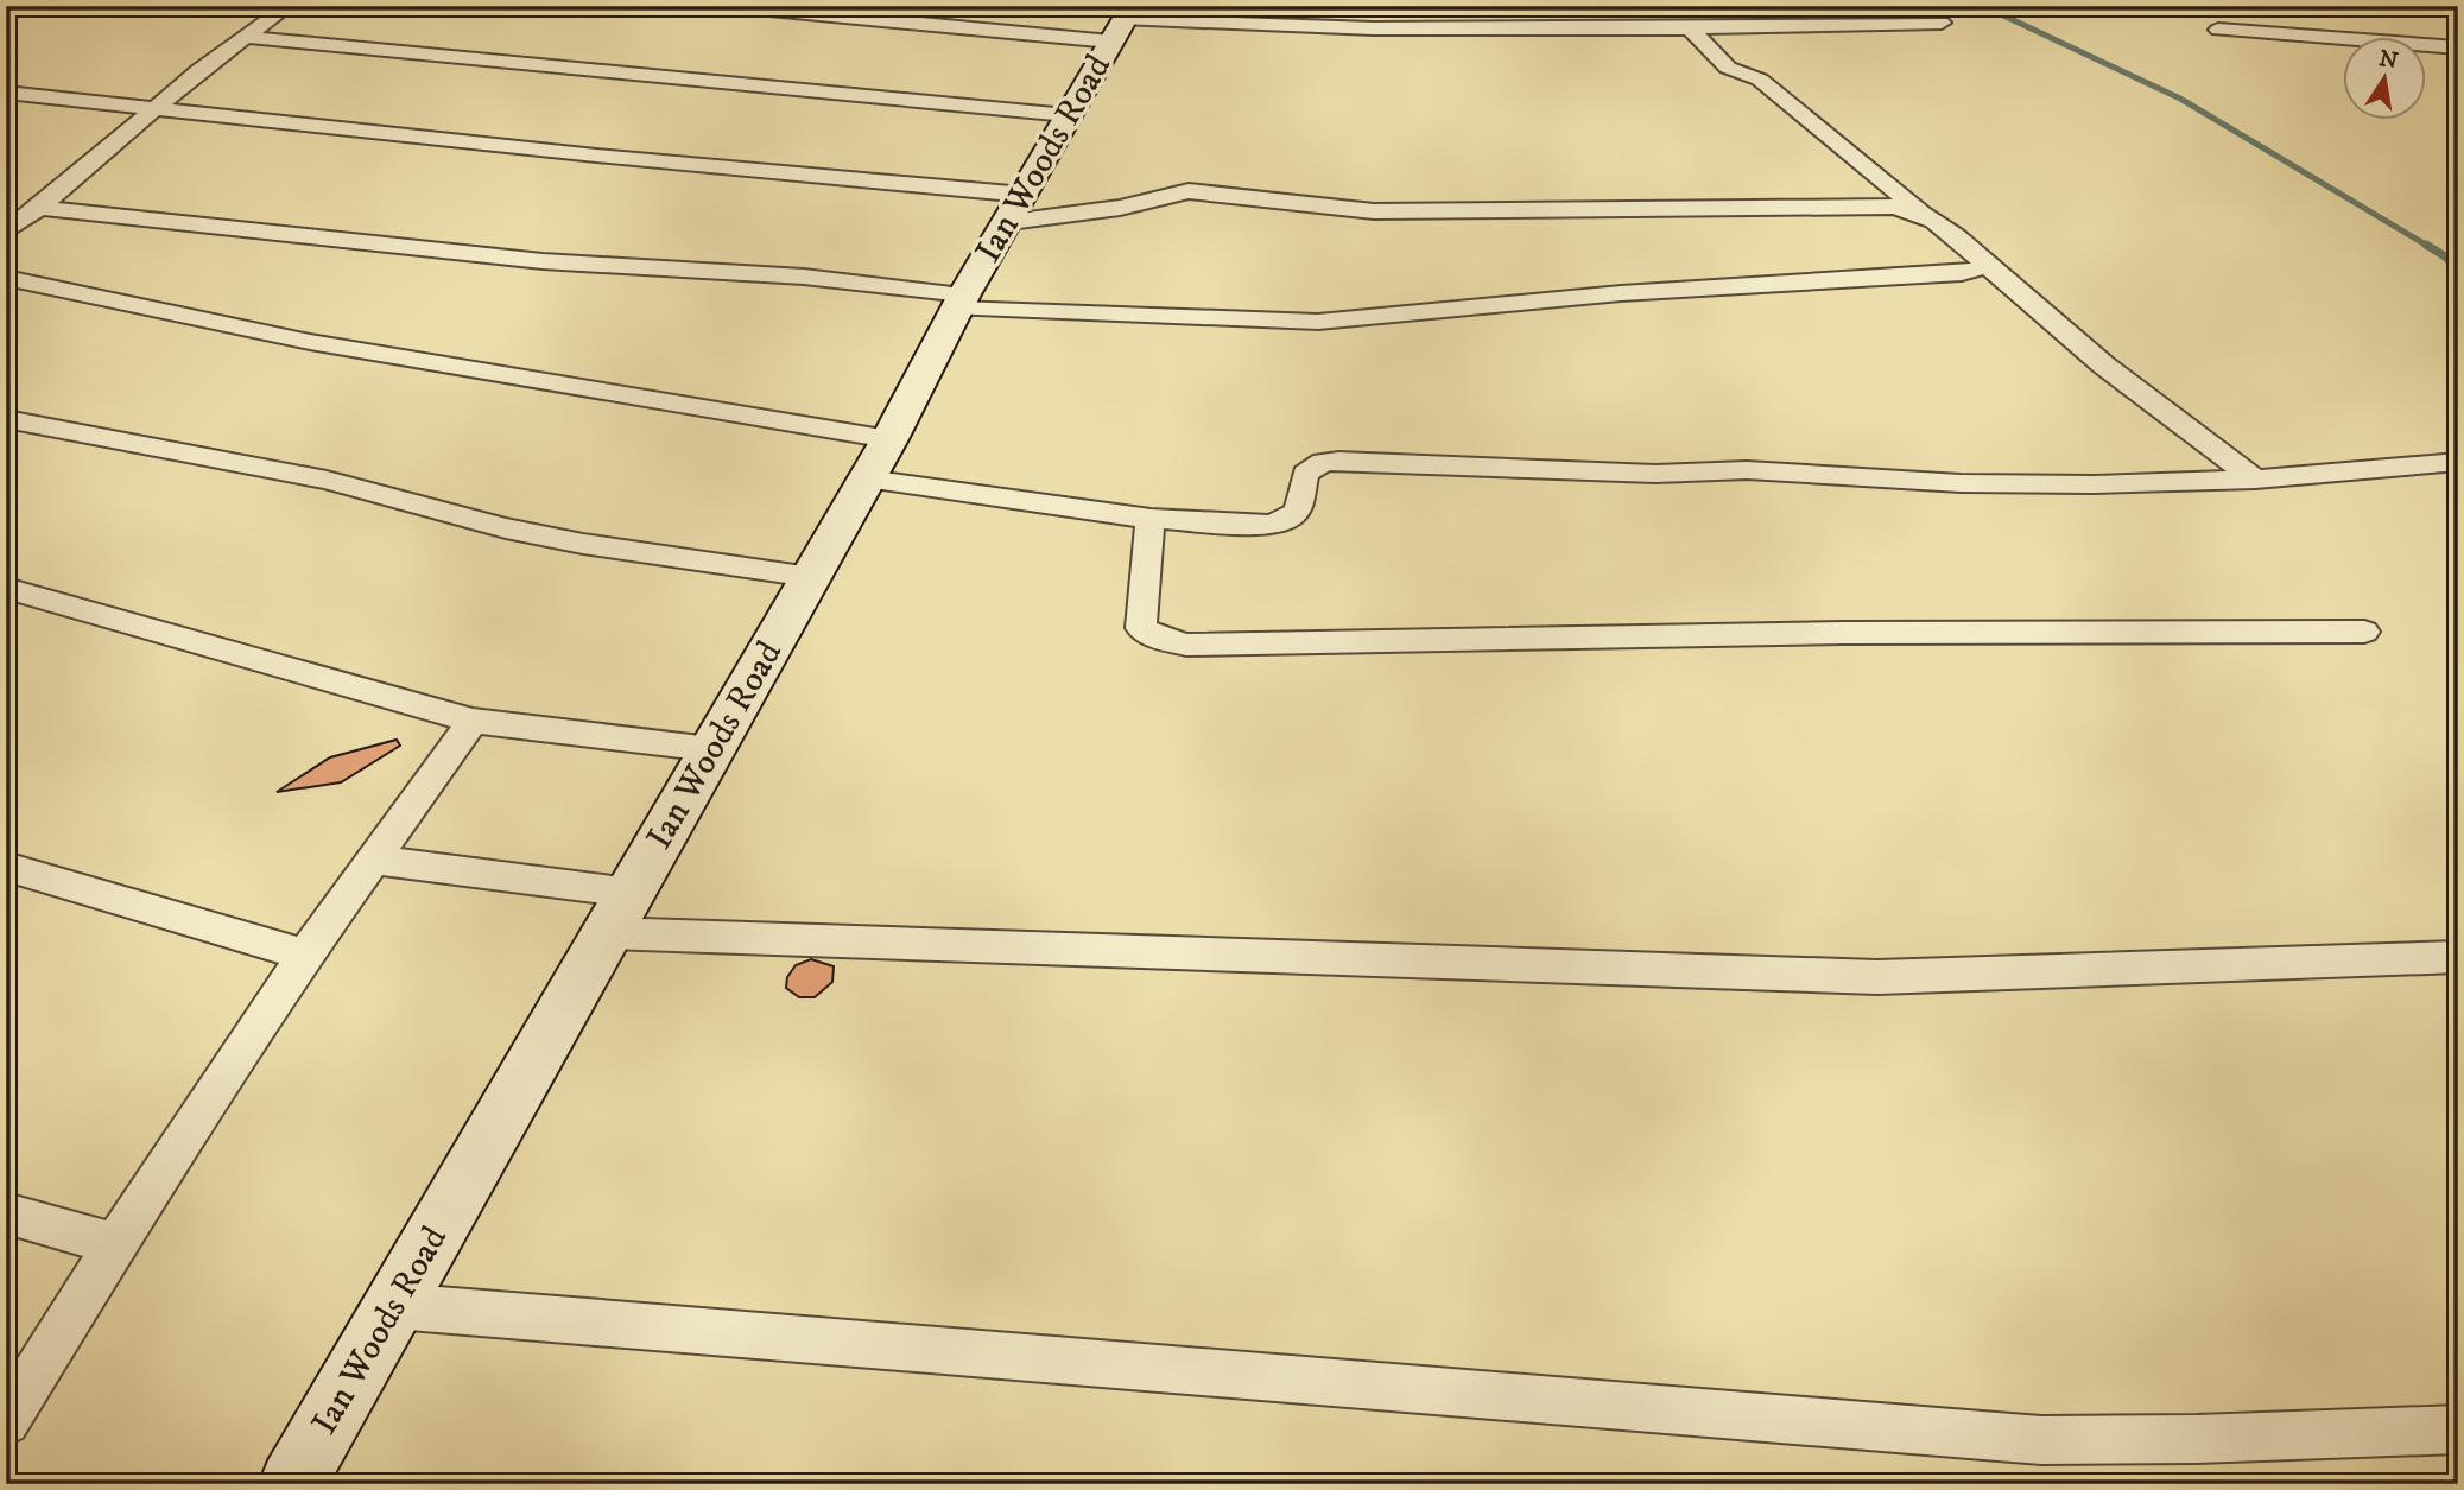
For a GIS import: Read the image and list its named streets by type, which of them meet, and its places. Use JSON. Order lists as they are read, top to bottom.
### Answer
{
  "streets": {
    "street": ["Ian Woods Road"]
  },
  "north": "top"
}
